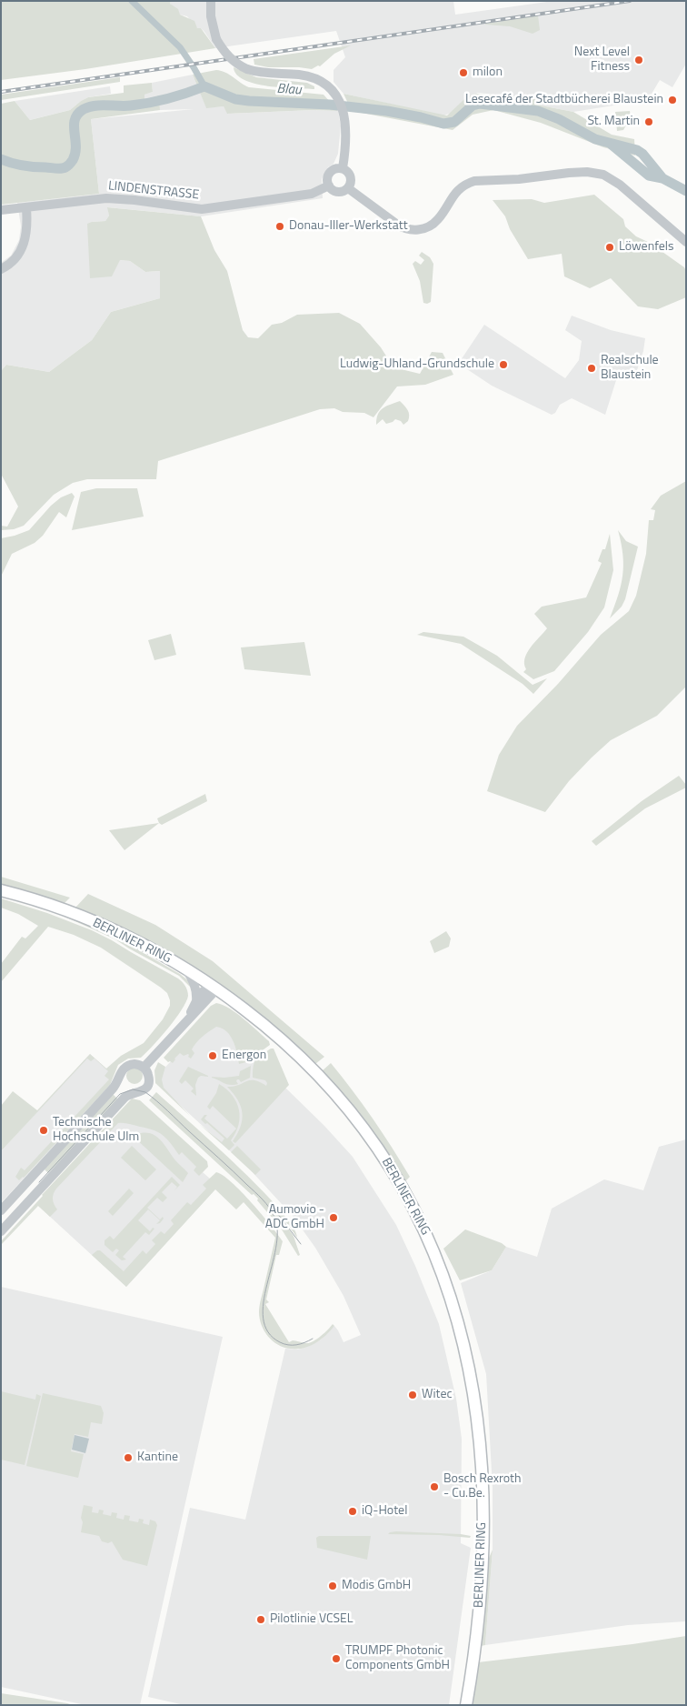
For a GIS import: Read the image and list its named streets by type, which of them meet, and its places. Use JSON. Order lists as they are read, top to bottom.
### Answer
{
  "streets": {
    "main road": ["BERLINER RING"],
    "street": ["LINDENSTRASSE"]
  },
  "water": ["Blau"],
  "places": [
    "Next Level Fitness",
    "milon",
    "Lesecafé der Stadtbücherei Blaustein",
    "St. Martin",
    "Donau-Iller-Werkstatt",
    "Löwenfels",
    "Ludwig-Uhland-Grundschule",
    "Realschule Blaustein",
    "Energon",
    "Technische Hochschule Ulm",
    "Aumovio - ADC GmbH",
    "Witec",
    "Kantine",
    "Bosch Rexroth - Cu.Be.",
    "iQ-Hotel",
    "Modis GmbH",
    "Pilotlinie VCSEL",
    "TRUMPF Photonic Components GmbH"
  ]
}
